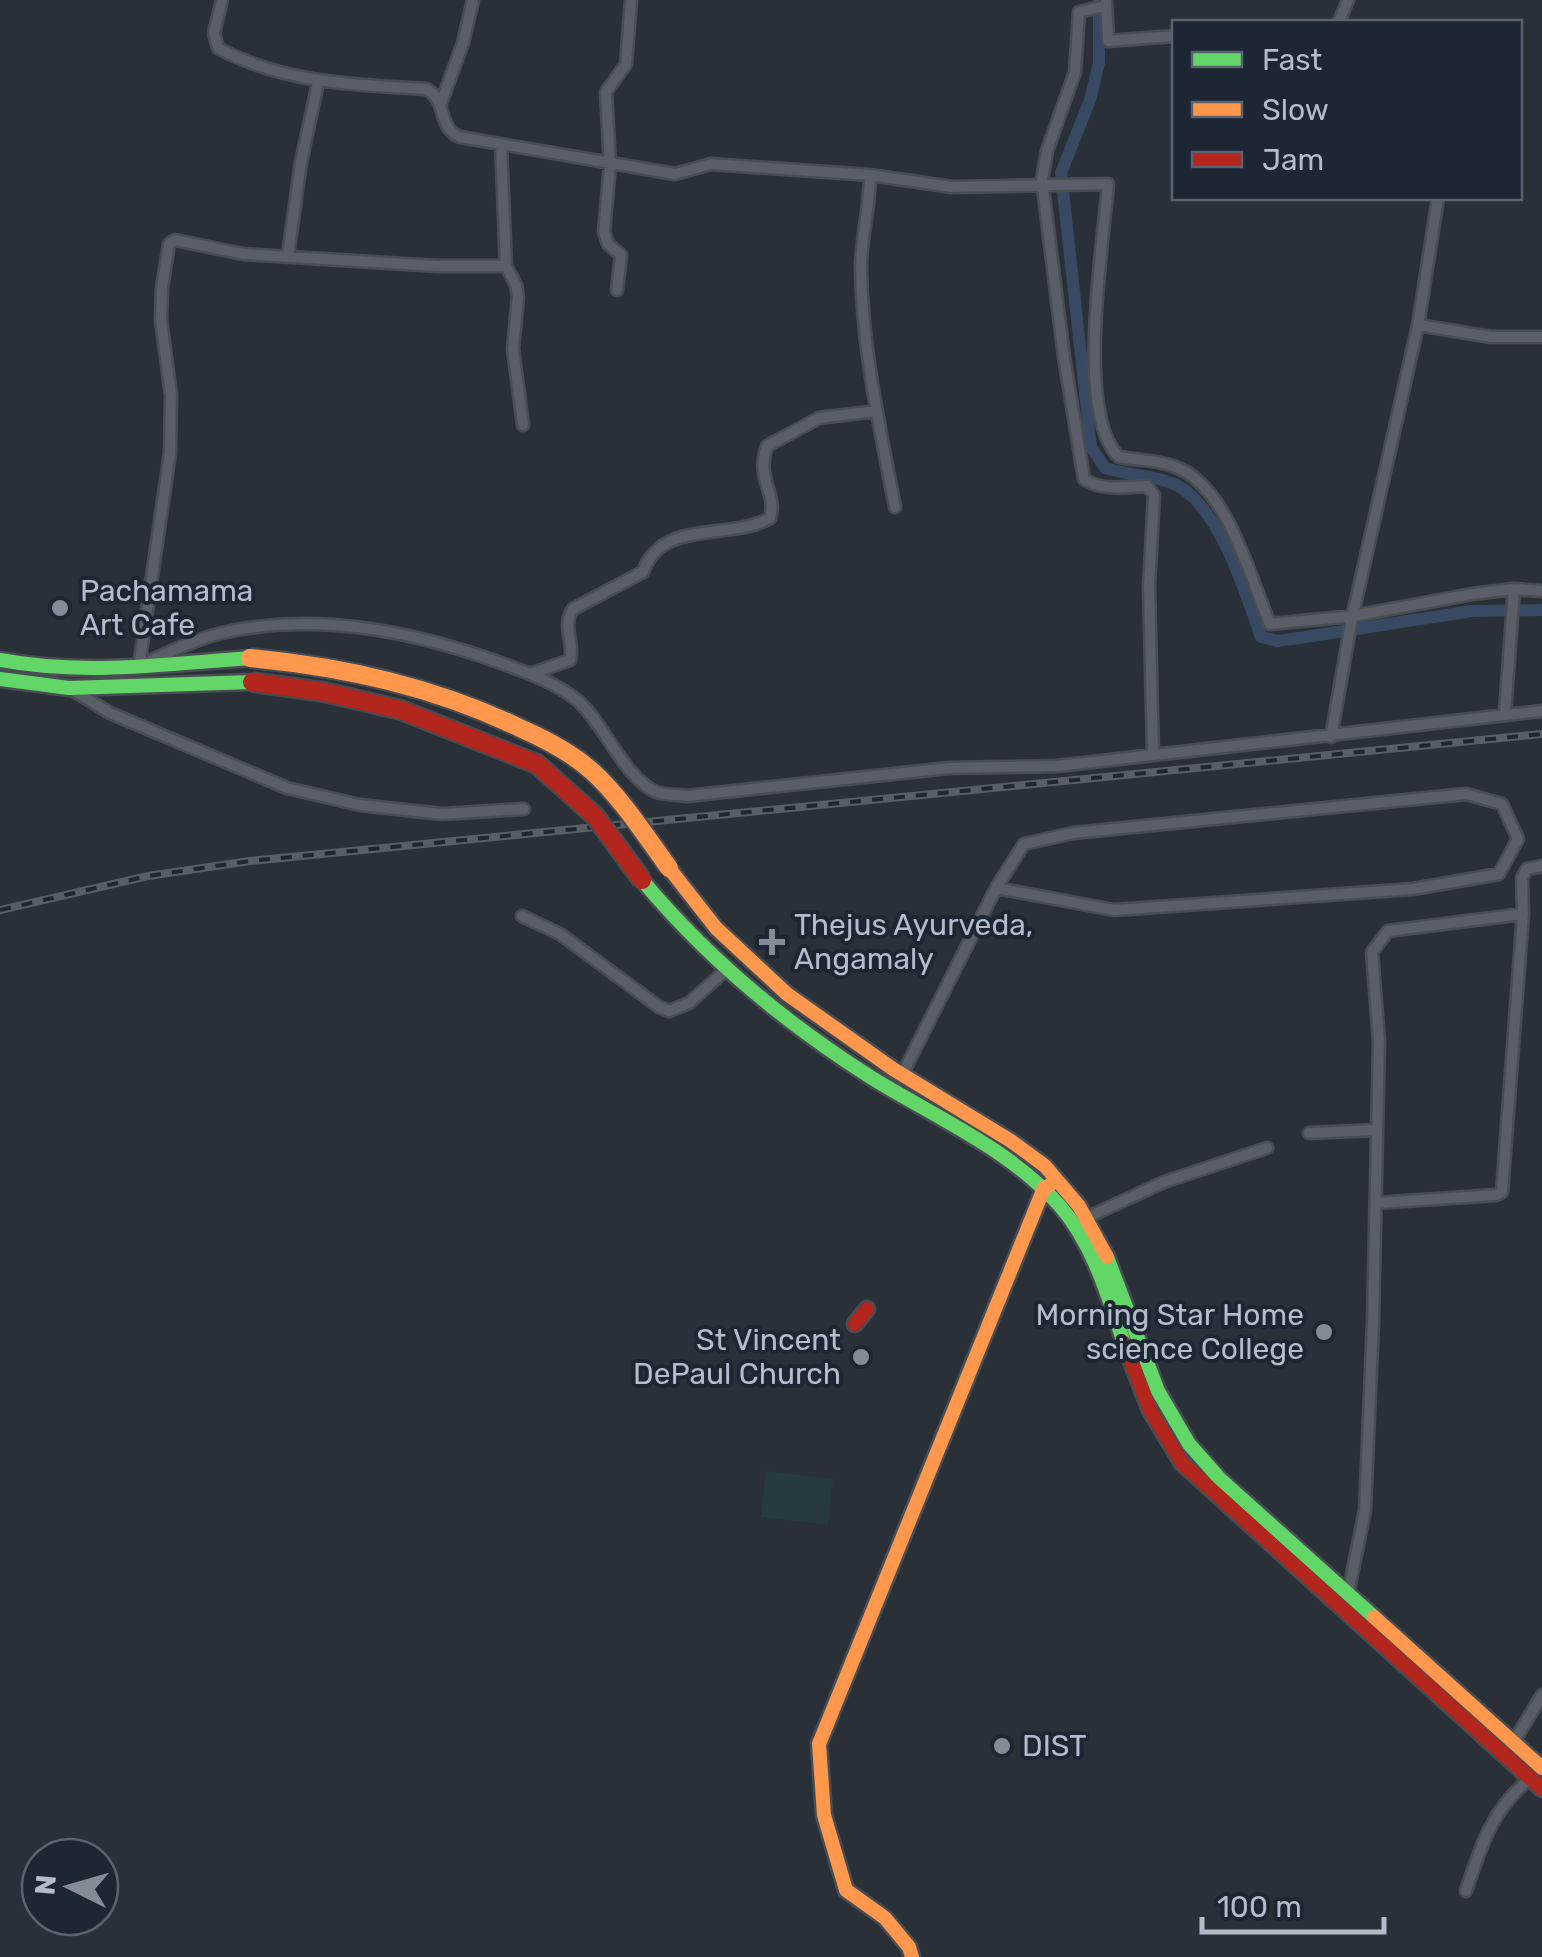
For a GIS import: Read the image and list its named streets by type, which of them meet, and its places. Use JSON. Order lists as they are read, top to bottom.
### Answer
{
  "places": {
    "other": [
      "Pachamama Art Cafe",
      "Morning Star Home science College",
      "St Vincent DePaul Church",
      "DIST"
    ],
    "health": ["Thejus Ayurveda, Angamaly"]
  },
  "legend": ["Fast", "Slow", "Jam"],
  "scale_bar": "100 m",
  "north": "left"
}
